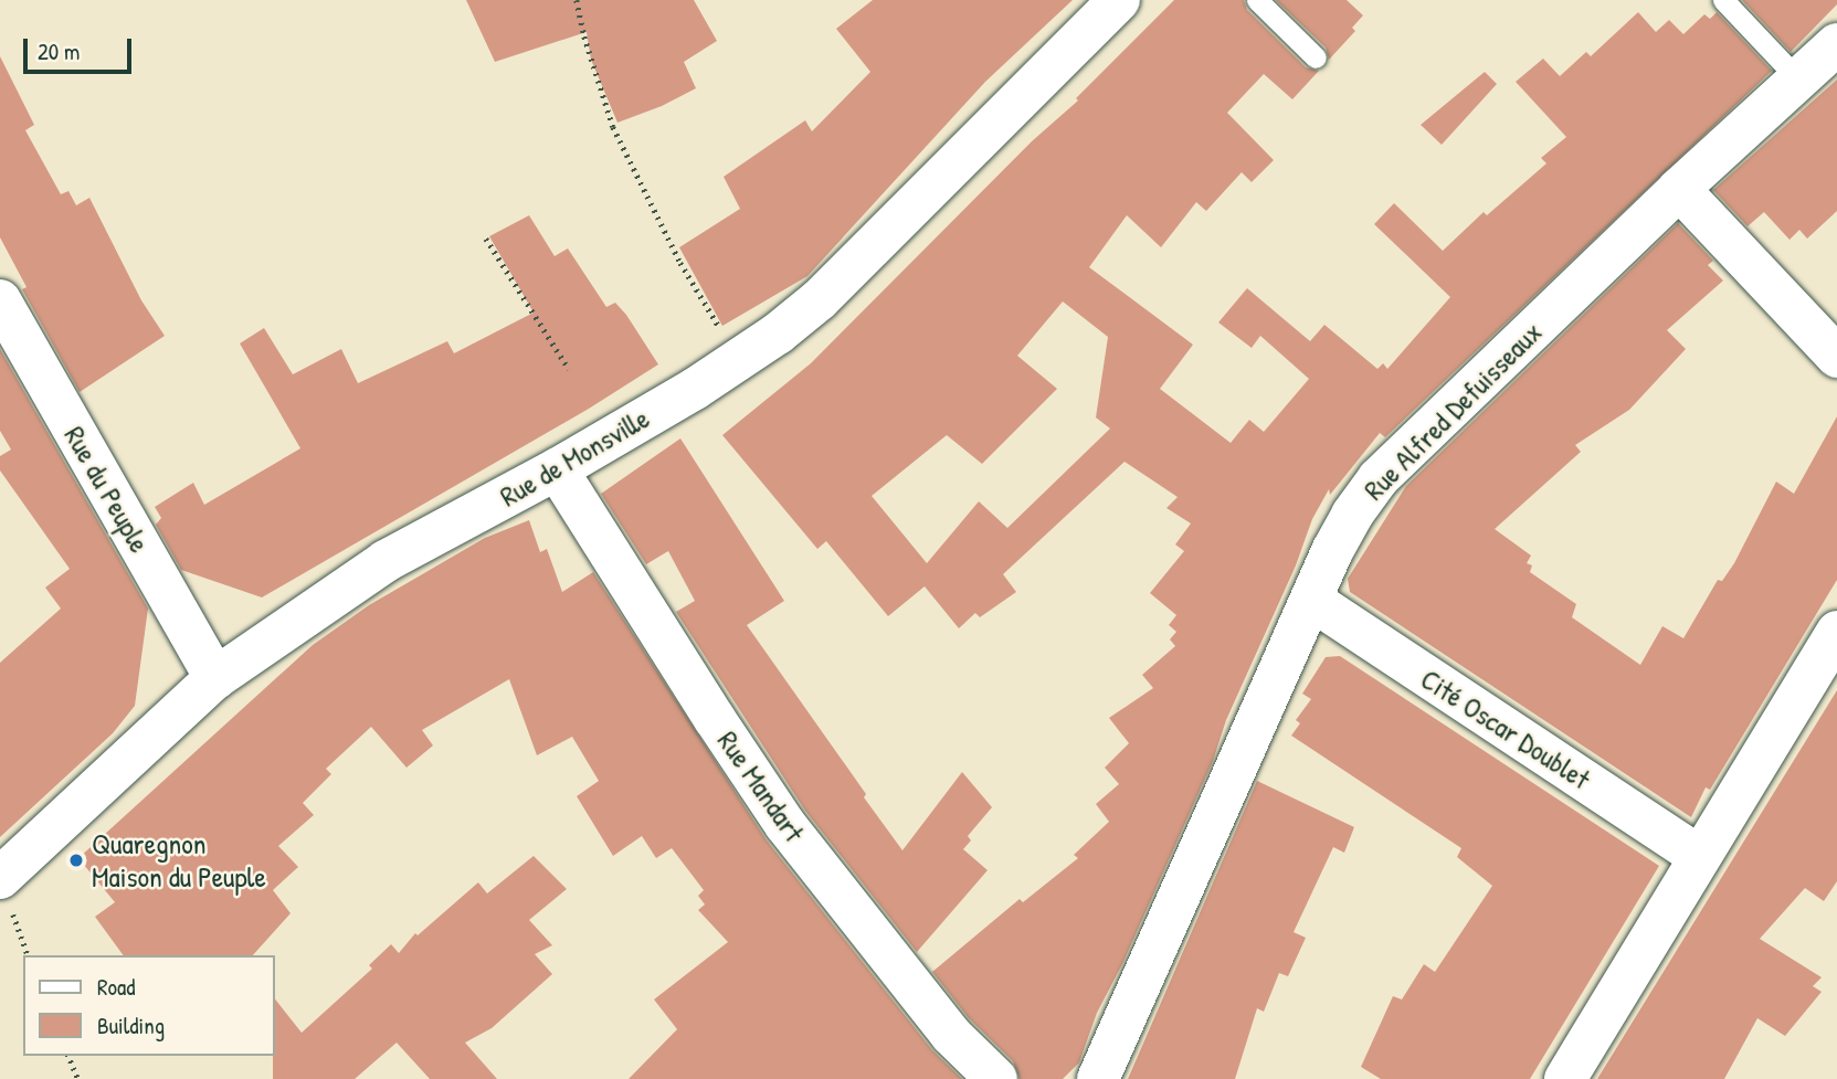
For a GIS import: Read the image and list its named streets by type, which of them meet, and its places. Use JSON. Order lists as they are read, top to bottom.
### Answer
{
  "streets": {
    "street": [
      "Rue Alfred Defuisseaux",
      "Rue de Monsville",
      "Rue du Peuple",
      "Cité Oscar Doublet",
      "Rue Mandart"
    ]
  },
  "crossings": [
    ["Rue Alfred Defuisseaux", "Cité Oscar Doublet"],
    ["Rue de Monsville", "Rue du Peuple"],
    ["Rue de Monsville", "Rue Mandart"]
  ],
  "places": ["Quaregnon Maison du Peuple"],
  "legend": ["Road", "Building"],
  "scale_bar": "20 m"
}
